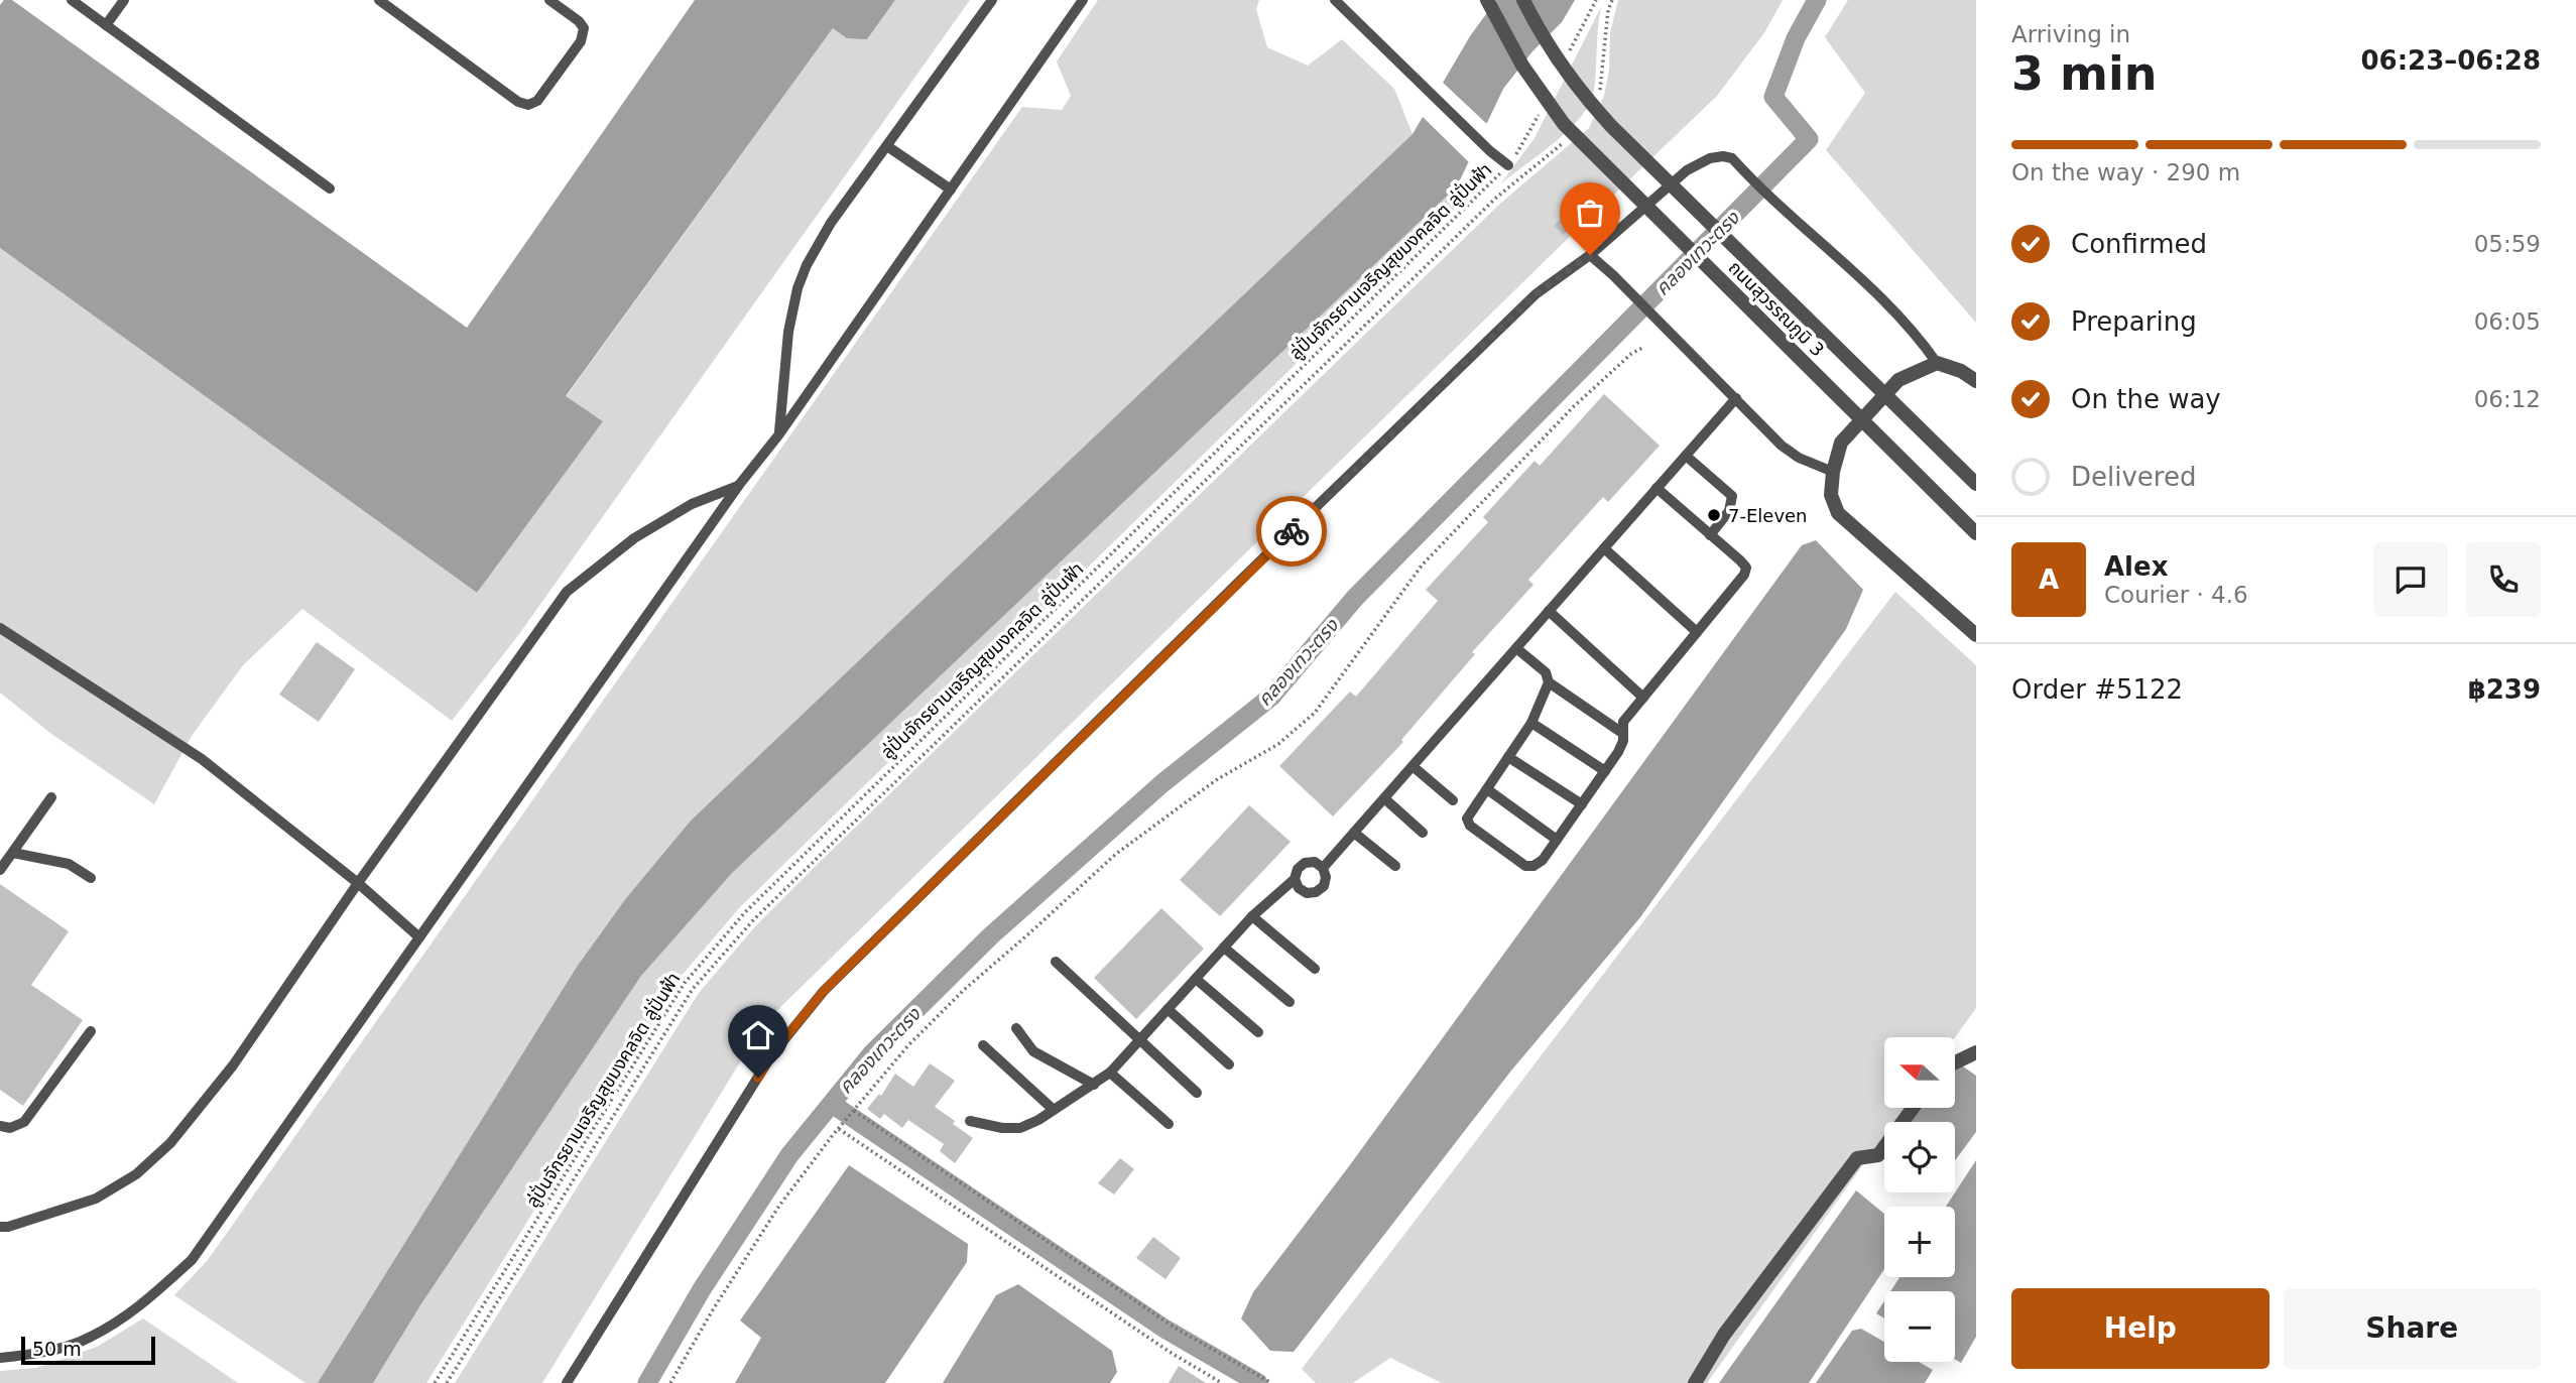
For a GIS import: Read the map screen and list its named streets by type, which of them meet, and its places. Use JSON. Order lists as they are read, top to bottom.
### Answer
{
  "streets": {
    "street": ["ถนนสุวรรณภูมิ 3"],
    "path": ["ลู่ปั่นจักรยานเจริญสุขมงคลจิต ลู่ปั่นฟ้า"]
  },
  "water": ["คลองเทวะตรง"],
  "places": ["7-Eleven"],
  "scale_bar": "50 m",
  "north": "left",
  "page": {
    "heading": ["3 min", "Arriving in", "06:23–06:28"],
    "panel": [
      "Alex",
      "Courier · 4.6",
      "Order #5122",
      "฿239"
    ],
    "bar": "On the way · 290 m",
    "list": [
      ["Confirmed", "05:59"],
      ["Preparing", "06:05"],
      ["On the way", "06:12"],
      "Delivered"
    ],
    "round": "A",
    "map_buttons": ["+", "−"],
    "buttons": ["Help", "Share"],
    "scale": "50 m"
  }
}
